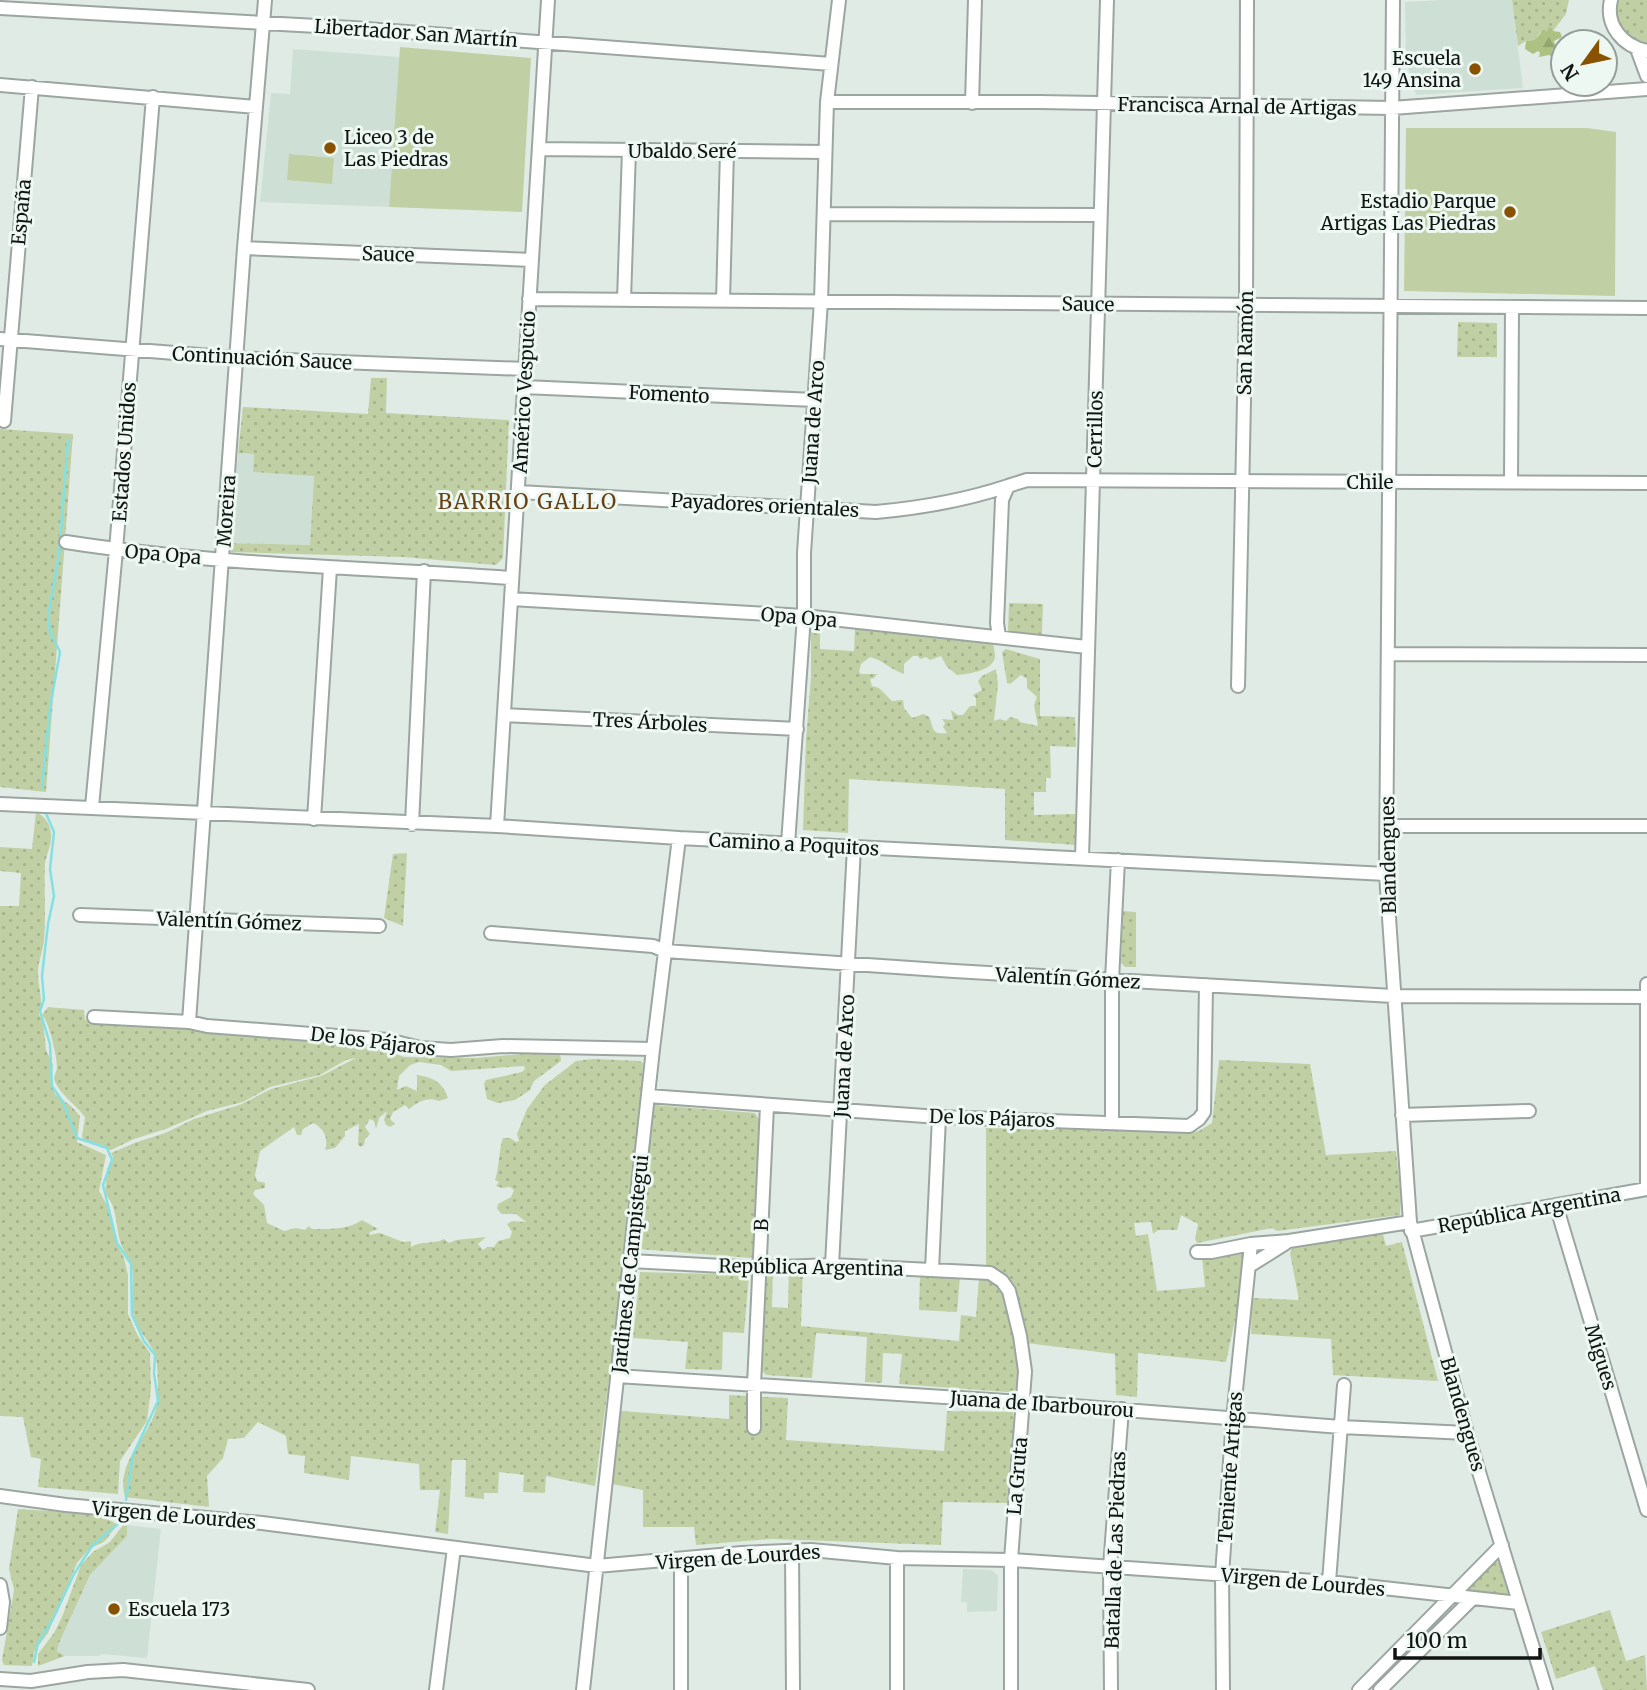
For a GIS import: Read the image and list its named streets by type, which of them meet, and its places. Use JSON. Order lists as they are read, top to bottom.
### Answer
{
  "streets": {
    "street": [
      "Libertador San Martín",
      "Francisca Arnal de Artigas",
      "Ubaldo Seré",
      "España",
      "Sauce",
      "San Ramón",
      "Continuación Sauce",
      "Américo Vespucio",
      "Fomento",
      "Juana de Arco",
      "Cerrillos",
      "Estados Unidos",
      "Chile",
      "Payadores orientales",
      "Moreira",
      "Opa Opa",
      "Tres Árboles",
      "Camino a Poquitos",
      "Blandengues",
      "Valentín Gómez",
      "De los Pájaros",
      "República Argentina",
      "B",
      "Jardines de Campistegui",
      "Migues",
      "Juana de Ibarbourou",
      "Teniente Artigas",
      "La Gruta",
      "Virgen de Lourdes",
      "Batalla de Las Piedras"
    ]
  },
  "crossings": [
    ["Libertador San Martín", "Américo Vespucio"],
    ["Libertador San Martín", "Juana de Arco"],
    ["Libertador San Martín", "Moreira"],
    ["Francisca Arnal de Artigas", "San Ramón"],
    ["Francisca Arnal de Artigas", "Juana de Arco"],
    ["Francisca Arnal de Artigas", "Cerrillos"],
    ["Francisca Arnal de Artigas", "Blandengues"],
    ["Ubaldo Seré", "Américo Vespucio"],
    ["Ubaldo Seré", "Juana de Arco"],
    ["España", "Continuación Sauce"],
    ["Sauce", "San Ramón"],
    ["Sauce", "Américo Vespucio"],
    ["Sauce", "Juana de Arco"],
    ["Sauce", "Cerrillos"],
    ["Sauce", "Moreira"],
    ["Sauce", "Blandengues"],
    ["San Ramón", "Chile"],
    ["Continuación Sauce", "Américo Vespucio"],
    ["Continuación Sauce", "Estados Unidos"],
    ["Continuación Sauce", "Moreira"],
    ["Américo Vespucio", "Fomento"],
    ["Américo Vespucio", "Payadores orientales"],
    ["Américo Vespucio", "Opa Opa"],
    ["Américo Vespucio", "Tres Árboles"],
    ["Américo Vespucio", "Camino a Poquitos"],
    ["Fomento", "Juana de Arco"],
    ["Juana de Arco", "Payadores orientales"],
    ["Juana de Arco", "Opa Opa"],
    ["Juana de Arco", "Tres Árboles"],
    ["Juana de Arco", "Camino a Poquitos"],
    ["Juana de Arco", "Valentín Gómez"],
    ["Juana de Arco", "De los Pájaros"],
    ["Juana de Arco", "República Argentina"],
    ["Cerrillos", "Chile"],
    ["Cerrillos", "Payadores orientales"],
    ["Cerrillos", "Opa Opa"],
    ["Cerrillos", "Camino a Poquitos"],
    ["Estados Unidos", "Opa Opa"],
    ["Estados Unidos", "Camino a Poquitos"],
    ["Chile", "Payadores orientales"],
    ["Chile", "Blandengues"],
    ["Moreira", "Opa Opa"],
    ["Moreira", "Camino a Poquitos"],
    ["Moreira", "Valentín Gómez"],
    ["Moreira", "De los Pájaros"],
    ["Camino a Poquitos", "Blandengues"],
    ["Camino a Poquitos", "Jardines de Campistegui"],
    ["Blandengues", "Valentín Gómez"],
    ["Blandengues", "República Argentina"],
    ["Blandengues", "Juana de Ibarbourou"],
    ["Blandengues", "Virgen de Lourdes"],
    ["Valentín Gómez", "De los Pájaros"],
    ["Valentín Gómez", "Jardines de Campistegui"],
    ["De los Pájaros", "B"],
    ["De los Pájaros", "Jardines de Campistegui"],
    ["República Argentina", "B"],
    ["República Argentina", "Jardines de Campistegui"],
    ["República Argentina", "Migues"],
    ["República Argentina", "Teniente Artigas"],
    ["República Argentina", "La Gruta"],
    ["B", "Juana de Ibarbourou"],
    ["Jardines de Campistegui", "Juana de Ibarbourou"],
    ["Jardines de Campistegui", "Virgen de Lourdes"],
    ["Juana de Ibarbourou", "Teniente Artigas"],
    ["Juana de Ibarbourou", "La Gruta"],
    ["Juana de Ibarbourou", "Batalla de Las Piedras"],
    ["Teniente Artigas", "Virgen de Lourdes"],
    ["La Gruta", "Virgen de Lourdes"],
    ["Virgen de Lourdes", "Batalla de Las Piedras"]
  ],
  "districts": ["BARRIO GALLO"],
  "places": [
    "Escuela 149 Ansina",
    "Liceo 3 de Las Piedras",
    "Estadio Parque Artigas Las Piedras",
    "Escuela 173"
  ],
  "scale_bar": "100 m",
  "north": "bottom left"
}
